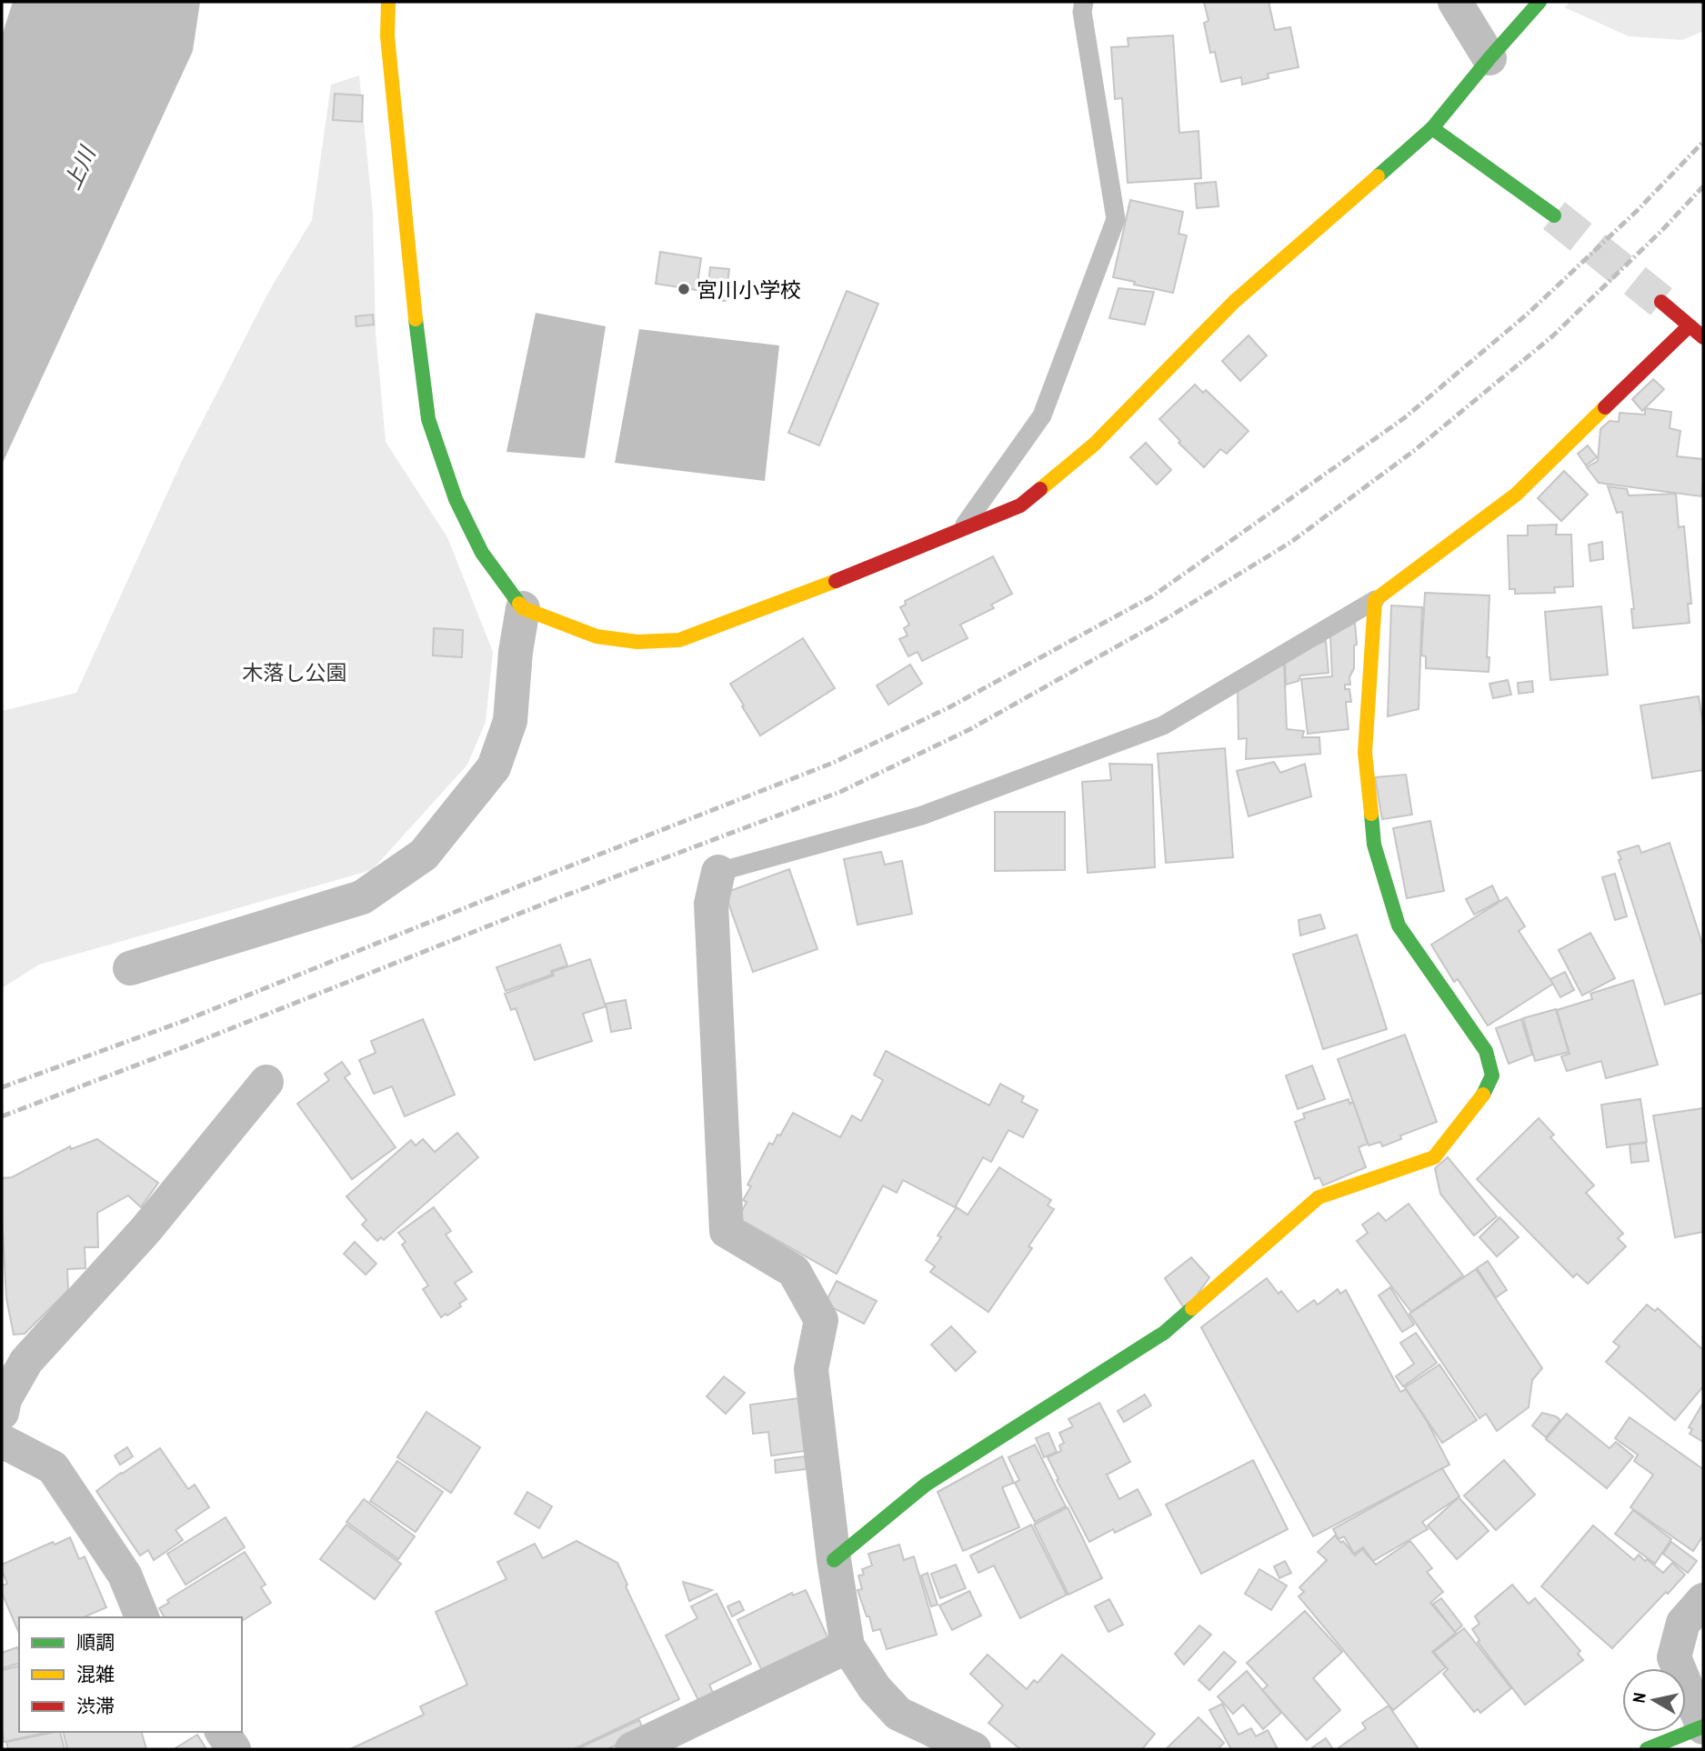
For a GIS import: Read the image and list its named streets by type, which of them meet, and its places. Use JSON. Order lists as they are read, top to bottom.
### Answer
{
  "water": ["上川"],
  "parks": ["木落し公園"],
  "places": ["宮川小学校"],
  "legend": ["順調", "混雑", "渋滞"],
  "north": "left"
}
